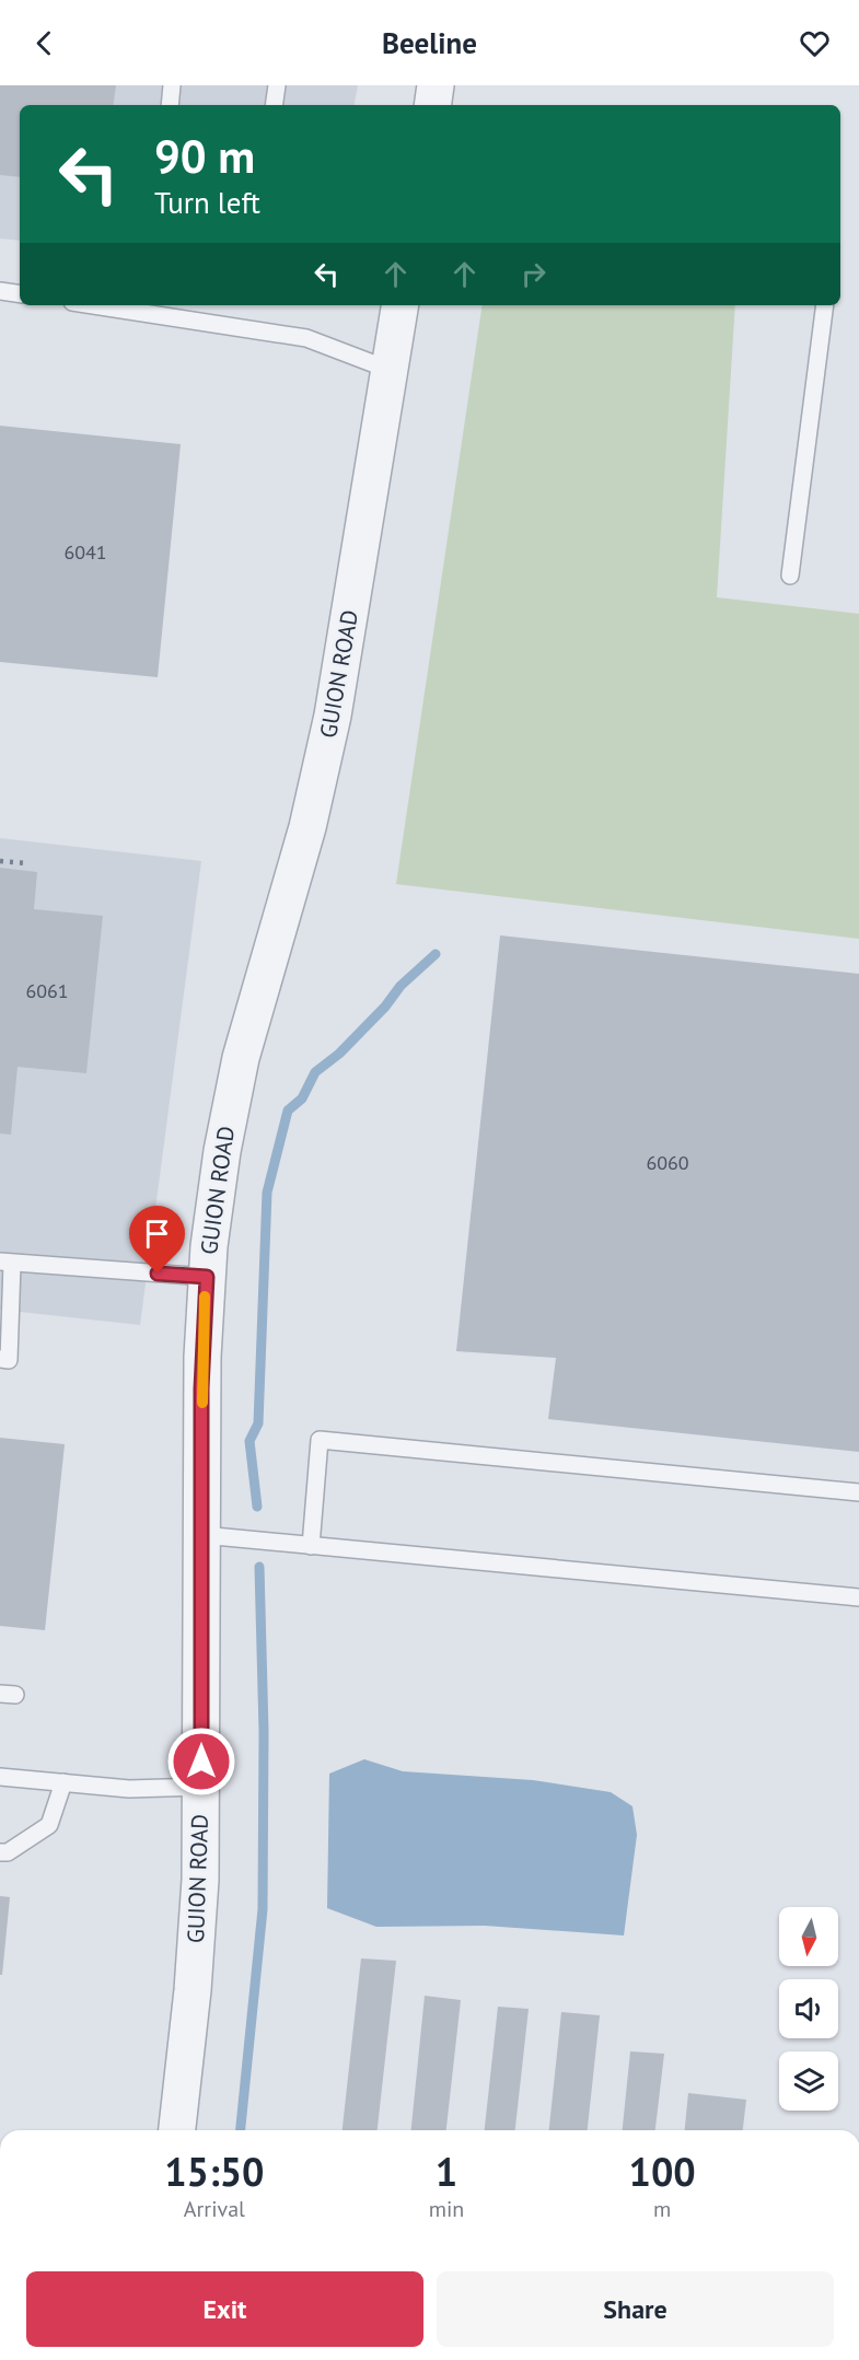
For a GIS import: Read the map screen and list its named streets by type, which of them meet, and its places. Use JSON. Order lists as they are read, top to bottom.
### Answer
{
  "streets": {
    "street": ["GUION ROAD"]
  },
  "house_numbers": ["6041", "6061", "6060"],
  "north": "bottom",
  "page": {
    "header": "Beeline",
    "turn": ["90 m", "Turn left"],
    "eta": [
      "15:50",
      "Arrival",
      "1",
      "min",
      "100",
      "m"
    ],
    "buttons": ["Exit", "Share"]
  }
}
